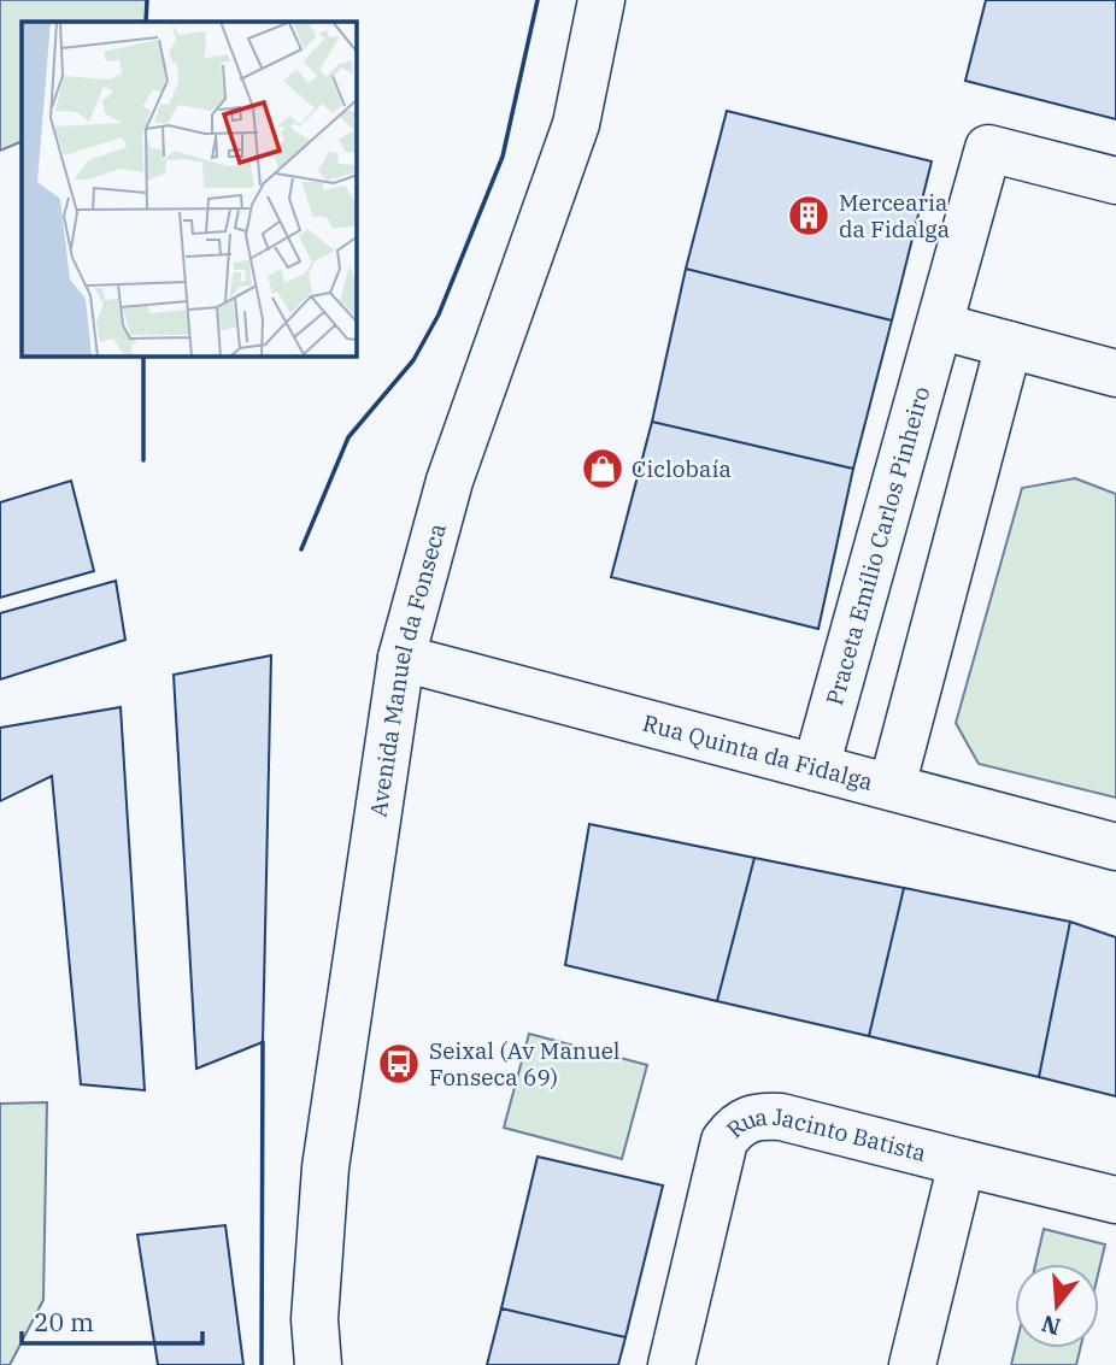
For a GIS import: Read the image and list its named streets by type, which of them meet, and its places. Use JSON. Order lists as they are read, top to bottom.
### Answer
{
  "streets": {
    "street": [
      "Praceta Emílio Carlos Pinheiro",
      "Avenida Manuel da Fonseca",
      "Rua Quinta da Fidalga",
      "Rua Jacinto Batista"
    ]
  },
  "crossings": [
    ["Praceta Emílio Carlos Pinheiro", "Rua Quinta da Fidalga"],
    ["Avenida Manuel da Fonseca", "Rua Quinta da Fidalga"]
  ],
  "places": {
    "building": ["Mercearia da Fidalga"],
    "shop": ["Ciclobaía"],
    "bus stop": ["Seixal (Av Manuel Fonseca 69)"]
  },
  "scale_bar": "20 m",
  "north": "bottom"
}
